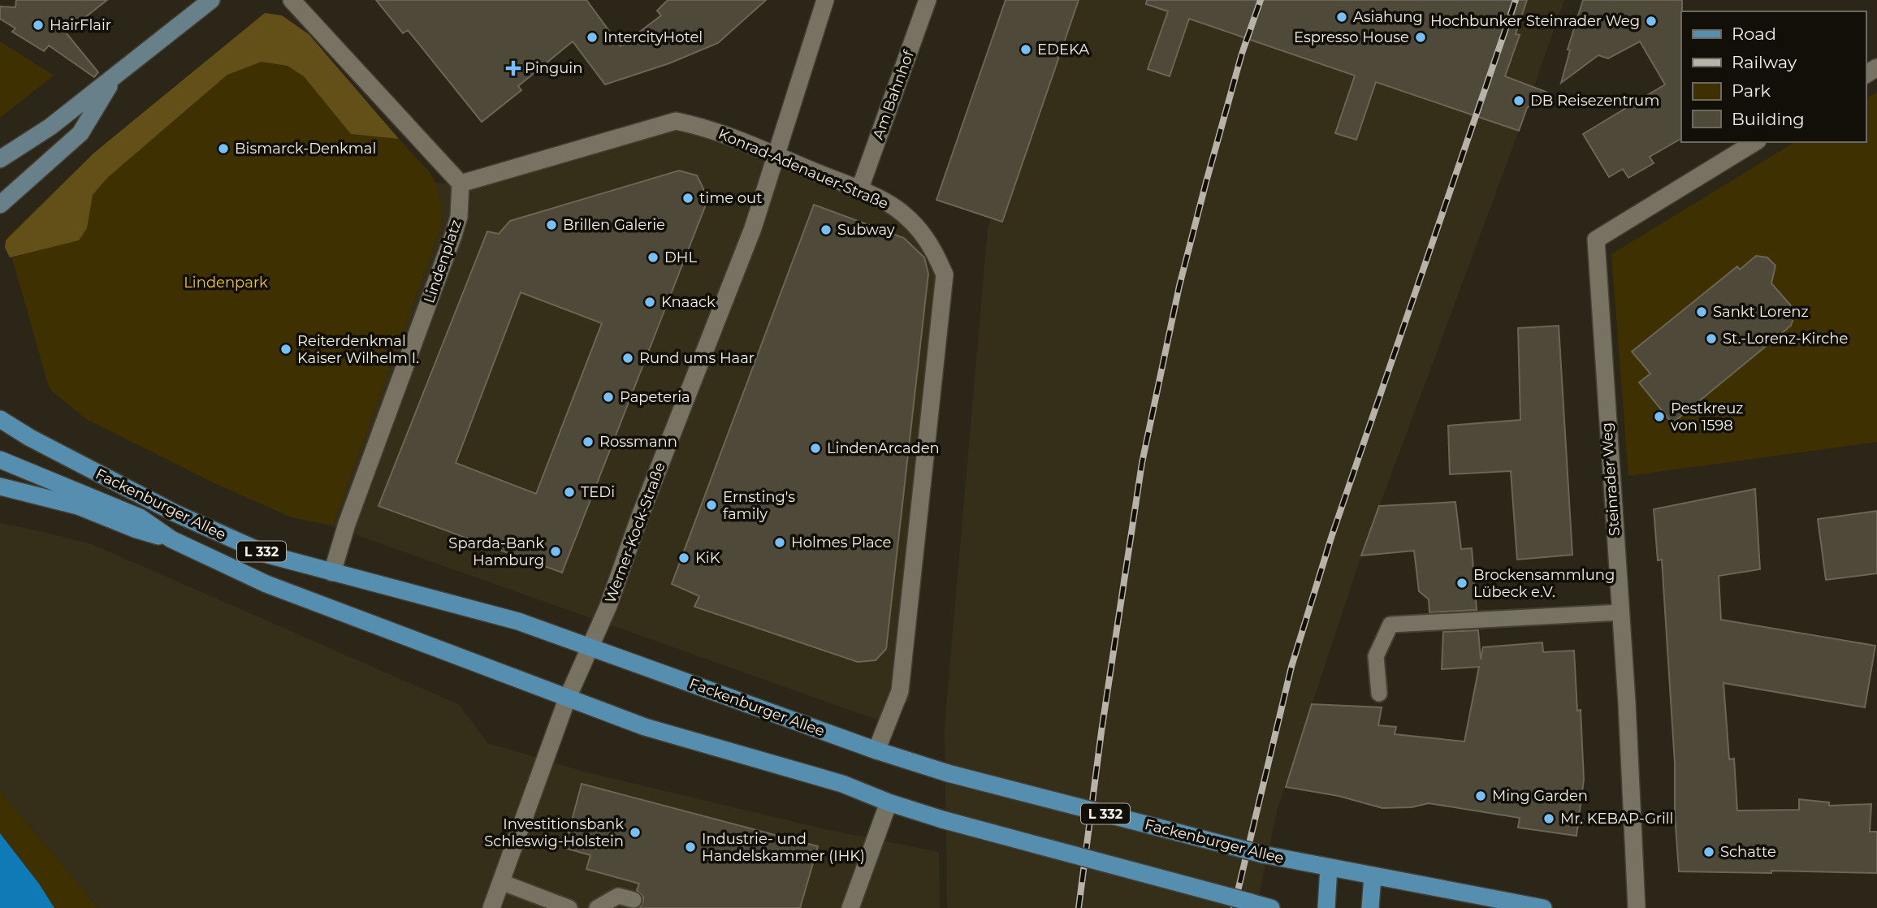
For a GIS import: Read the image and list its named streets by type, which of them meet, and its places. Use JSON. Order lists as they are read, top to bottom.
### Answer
{
  "streets": {
    "main road": ["Fackenburger Allee", "L 332"],
    "street": [
      "Am Bahnhof",
      "Konrad-Adenauer-Straße",
      "Lindenplatz",
      "Steinrader Weg",
      "Werner-Kock-Straße"
    ]
  },
  "crossings": [
    ["Am Bahnhof", "Konrad-Adenauer-Straße"],
    ["Konrad-Adenauer-Straße", "Lindenplatz"],
    ["Konrad-Adenauer-Straße", "Fackenburger Allee"],
    ["Konrad-Adenauer-Straße", "Werner-Kock-Straße"],
    ["Lindenplatz", "Fackenburger Allee"],
    ["Fackenburger Allee", "Werner-Kock-Straße"]
  ],
  "parks": ["Lindenpark"],
  "places": {
    "other": [
      "Asiahung",
      "Hochbunker Steinrader Weg",
      "HairFlair",
      "IntercityHotel",
      "Espresso House",
      "EDEKA",
      "DB Reisezentrum",
      "Bismarck-Denkmal",
      "time out",
      "Brillen Galerie",
      "Subway",
      "DHL",
      "Knaack",
      "Sankt Lorenz",
      "St.-Lorenz-Kirche",
      "Reiterdenkmal Kaiser Wilhelm I.",
      "Rund ums Haar",
      "Papeteria",
      "Pestkreuz von 1598",
      "Rossmann",
      "LindenArcaden",
      "TEDi",
      "Ernsting's family",
      "Holmes Place",
      "Sparda-Bank Hamburg",
      "KiK",
      "Brockensammlung Lübeck e.V.",
      "Ming Garden",
      "Mr. KEBAP-Grill",
      "Investitionsbank Schleswig-Holstein",
      "Industrie- und Handelskammer (IHK)",
      "Schatte"
    ],
    "health": ["Pinguin"]
  },
  "legend": [
    "Road",
    "Railway",
    "Park",
    "Building"
  ]
}
